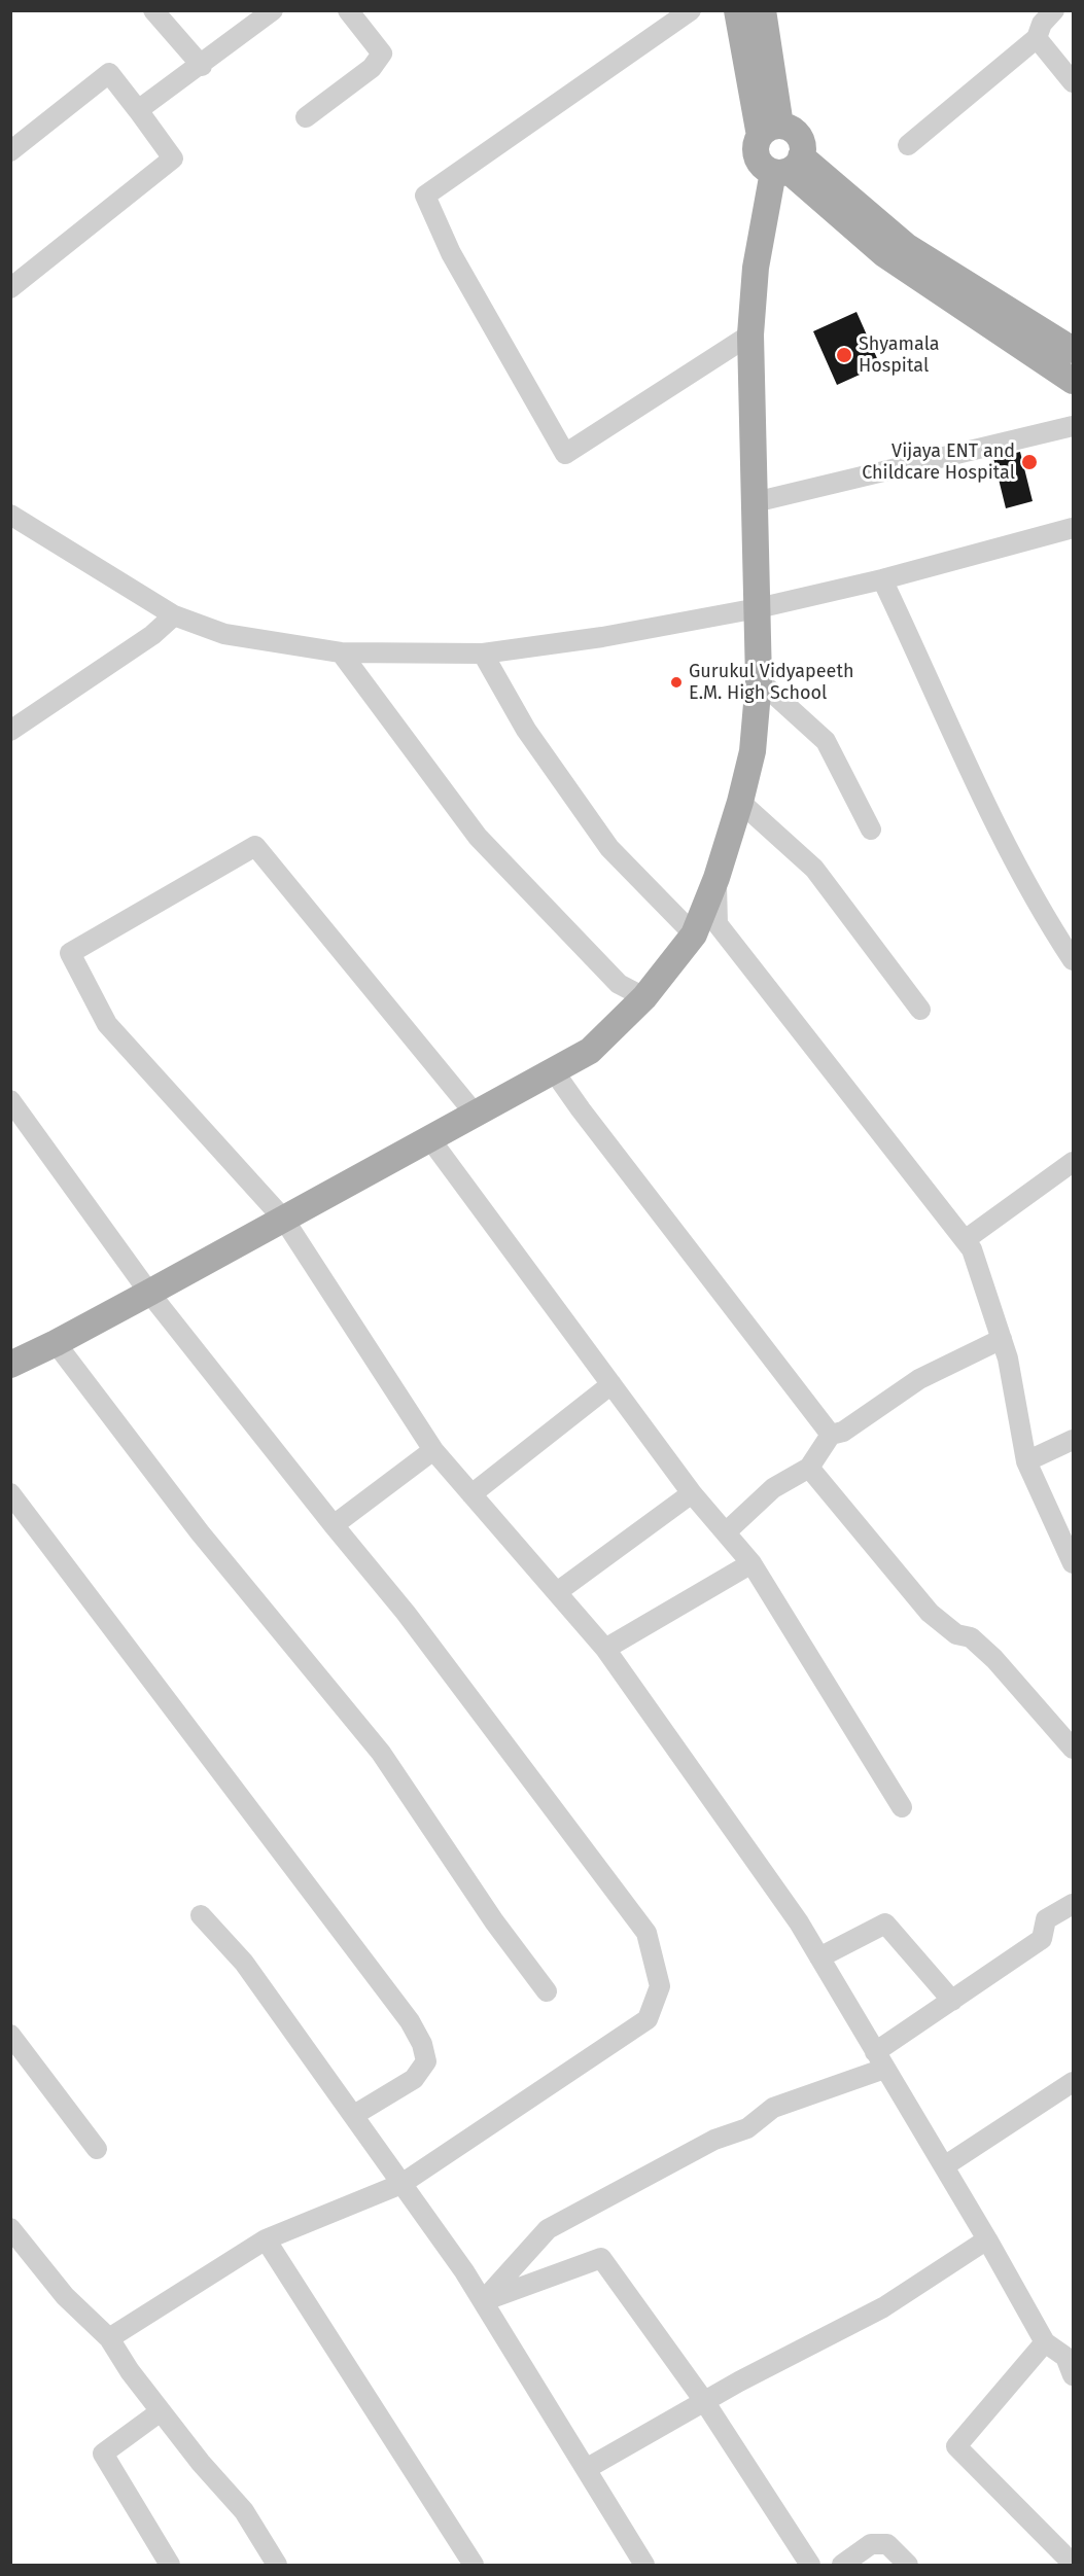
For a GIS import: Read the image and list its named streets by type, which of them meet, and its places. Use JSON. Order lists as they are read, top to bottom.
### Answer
{
  "places": ["Shyamala Hospital", "Vijaya ENT and Childcare Hospital", "Gurukul Vidyapeeth E.M. High School"]
}
